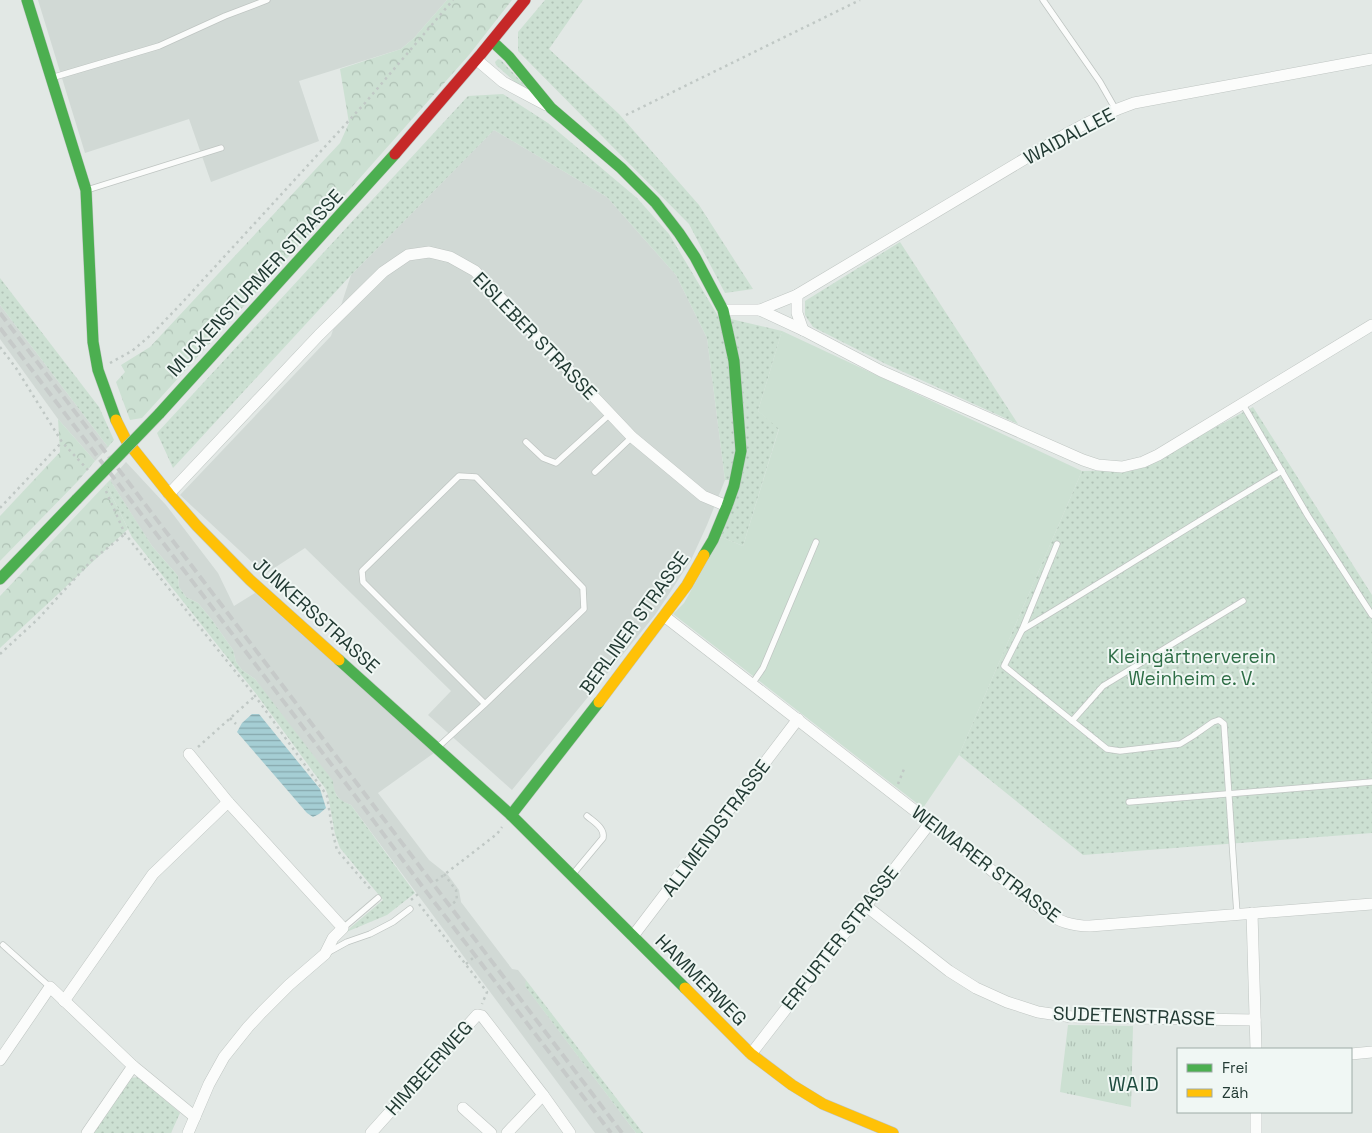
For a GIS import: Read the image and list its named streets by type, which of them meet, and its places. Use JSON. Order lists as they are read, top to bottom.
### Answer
{
  "streets": {
    "street": [
      "WAIDALLEE",
      "MUCKENSTURMER STRASSE",
      "EISLEBER STRASSE",
      "JUNKERSSTRASSE",
      "BERLINER STRASSE",
      "ALLMENDSTRASSE",
      "WEIMARER STRASSE",
      "ERFURTER STRASSE",
      "HAMMERWEG",
      "SUDETENSTRASSE",
      "HIMBEERWEG"
    ]
  },
  "crossings": [
    ["WAIDALLEE", "BERLINER STRASSE"],
    ["MUCKENSTURMER STRASSE", "BERLINER STRASSE"],
    ["EISLEBER STRASSE", "JUNKERSSTRASSE"],
    ["EISLEBER STRASSE", "BERLINER STRASSE"],
    ["JUNKERSSTRASSE", "BERLINER STRASSE"],
    ["JUNKERSSTRASSE", "HAMMERWEG"],
    ["BERLINER STRASSE", "WEIMARER STRASSE"],
    ["BERLINER STRASSE", "HAMMERWEG"],
    ["ALLMENDSTRASSE", "WEIMARER STRASSE"],
    ["ALLMENDSTRASSE", "HAMMERWEG"],
    ["WEIMARER STRASSE", "ERFURTER STRASSE"],
    ["ERFURTER STRASSE", "HAMMERWEG"],
    ["ERFURTER STRASSE", "SUDETENSTRASSE"]
  ],
  "districts": ["WAID"],
  "parks": ["Kleingärtnerverein Weinheim e. V."],
  "legend": ["Frei", "Zäh"]
}
